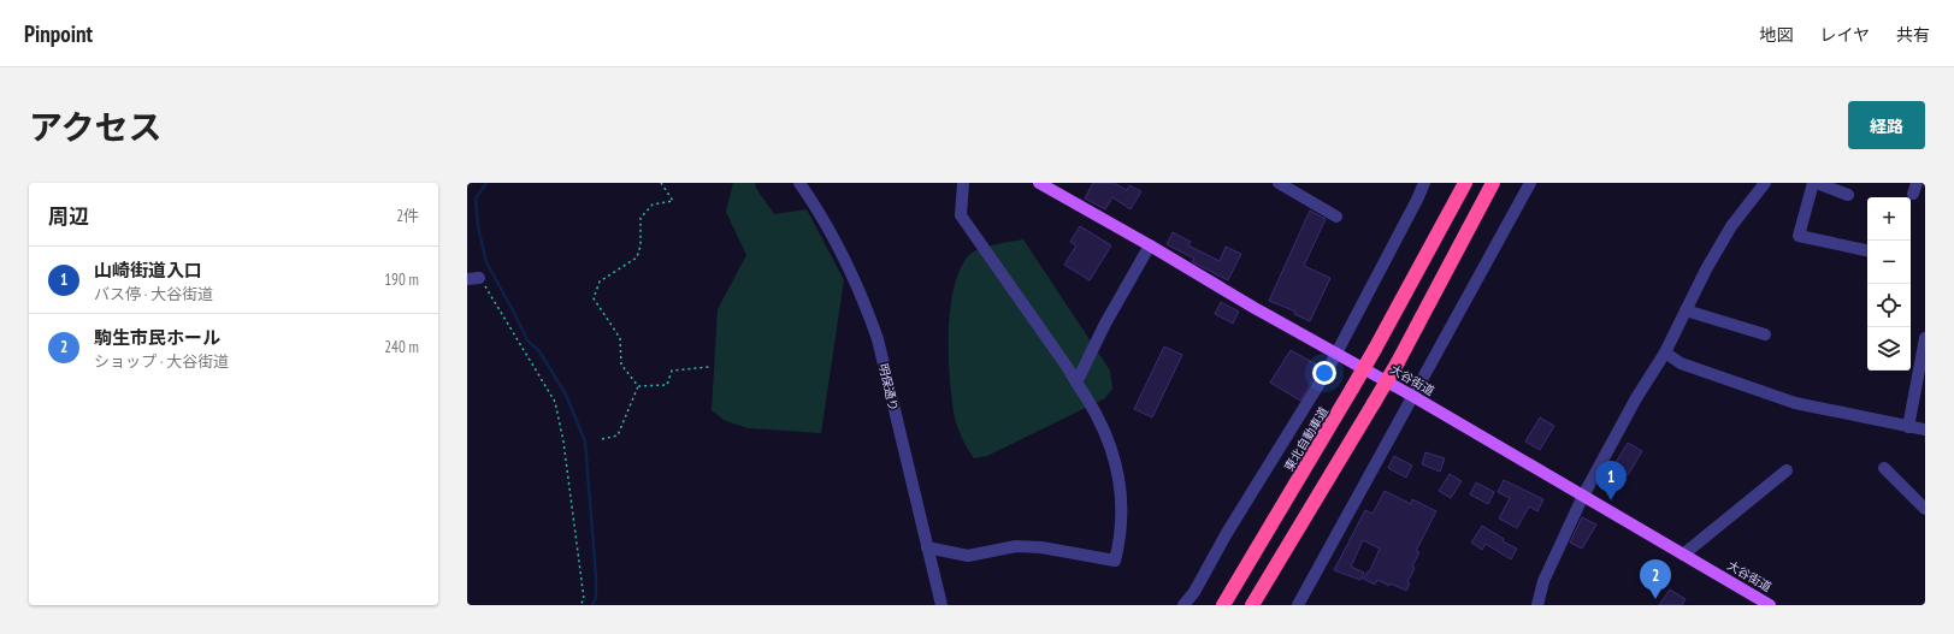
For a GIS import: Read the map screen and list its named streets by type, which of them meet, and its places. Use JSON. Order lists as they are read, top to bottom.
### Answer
{
  "streets": {
    "highway": ["東北自動車道"],
    "main road": ["大谷街道"],
    "street": ["明保通り"]
  },
  "page": {
    "header": "Pinpoint",
    "nav": ["地図", "レイヤ", "共有"],
    "title": "アクセス",
    "buttons": "経路",
    "heading": ["周辺", "2件"],
    "map_buttons": ["+", "−"],
    "list": [
      {
        "mark": "1",
        "name": "山崎街道入口",
        "note": "バス停 · 大谷街道",
        "value": "190 m"
      },
      {
        "mark": "2",
        "name": "駒生市民ホール",
        "note": "ショップ · 大谷街道",
        "value": "240 m"
      }
    ],
    "pins": ["1", "2"]
  }
}
